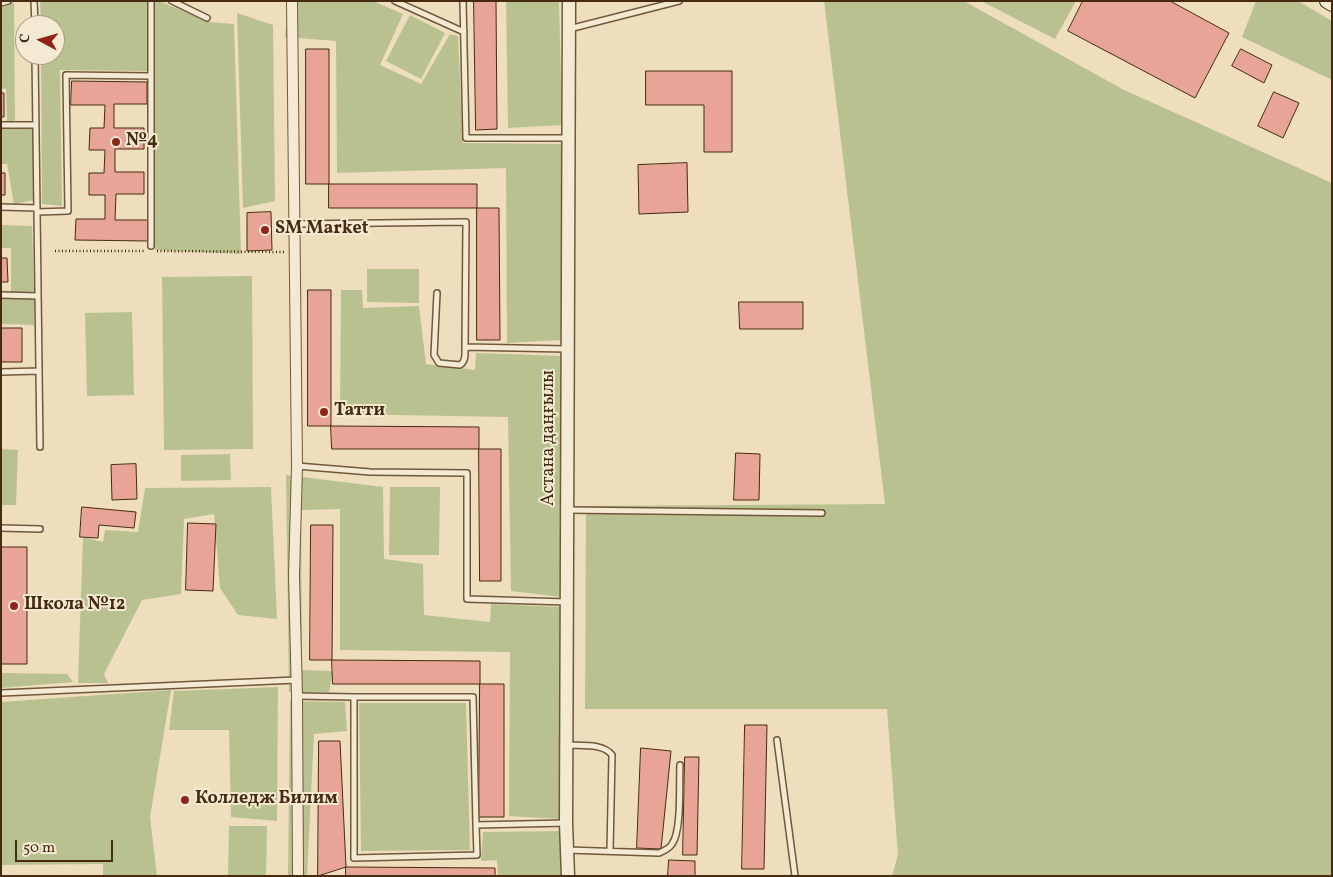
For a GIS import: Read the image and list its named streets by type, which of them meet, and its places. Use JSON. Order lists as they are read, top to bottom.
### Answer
{
  "streets": {
    "street": ["Астана даңғылы"]
  },
  "places": [
    "№4",
    "SM Market",
    "Татти",
    "Школа №12",
    "Колледж Билим"
  ],
  "scale_bar": "50 m",
  "north": "left"
}
